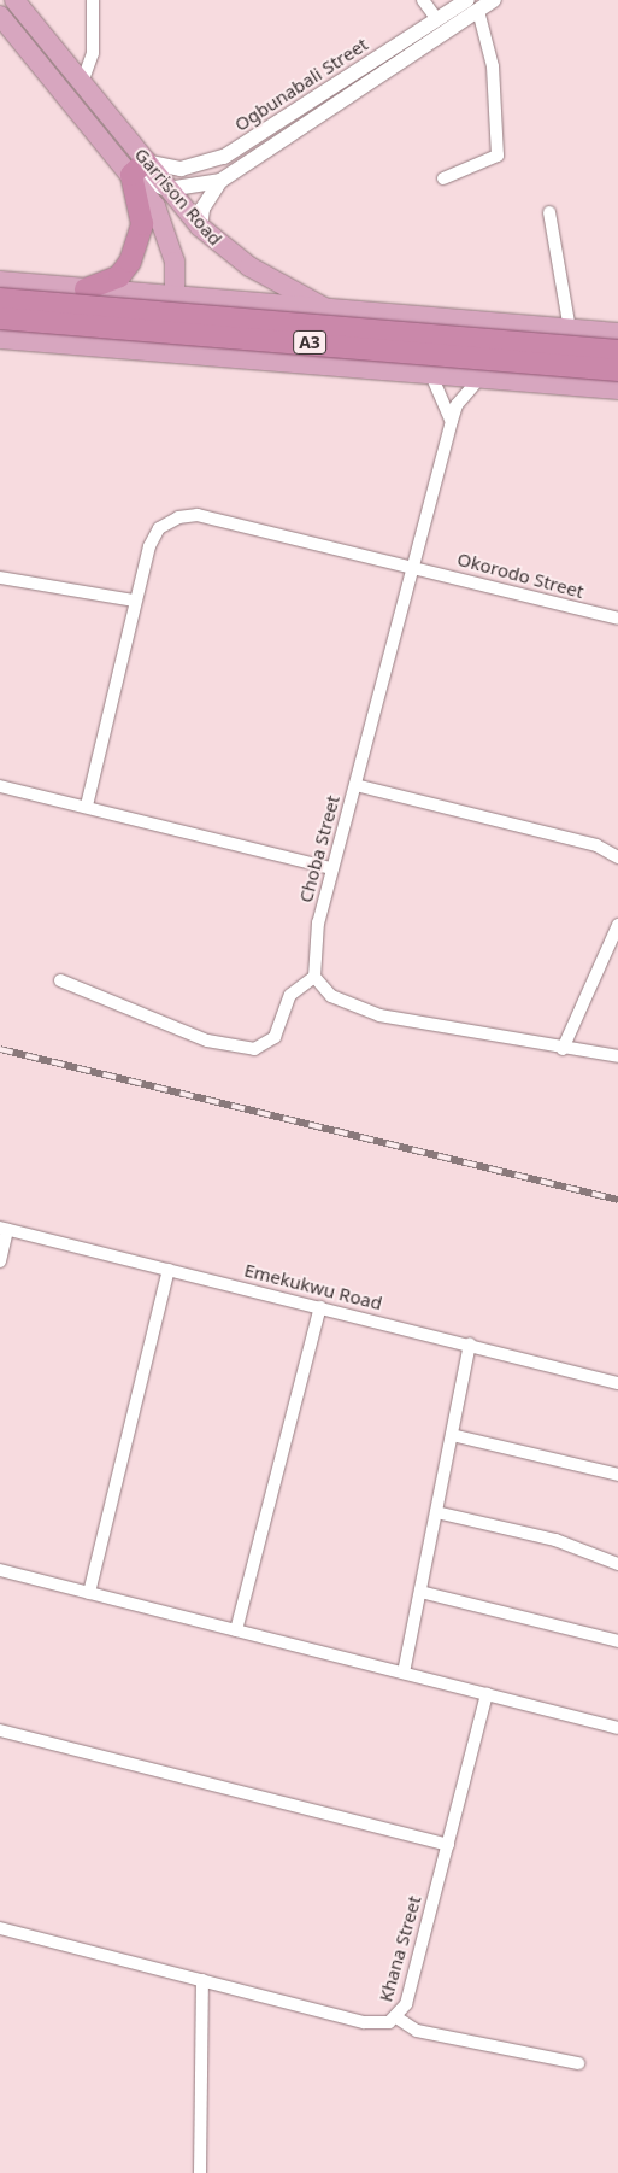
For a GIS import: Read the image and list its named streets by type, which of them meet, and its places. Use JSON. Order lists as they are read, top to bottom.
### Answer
{
  "streets": {
    "highway": ["A3"],
    "main road": ["Garrison Road"],
    "street": [
      "Ogbunabali Street",
      "Okorodo Street",
      "Choba Street",
      "Emekukwu Road",
      "Khana Street"
    ]
  },
  "crossings": [
    ["Ogbunabali Street", "Garrison Road"],
    ["Okorodo Street", "Choba Street"]
  ]
}
